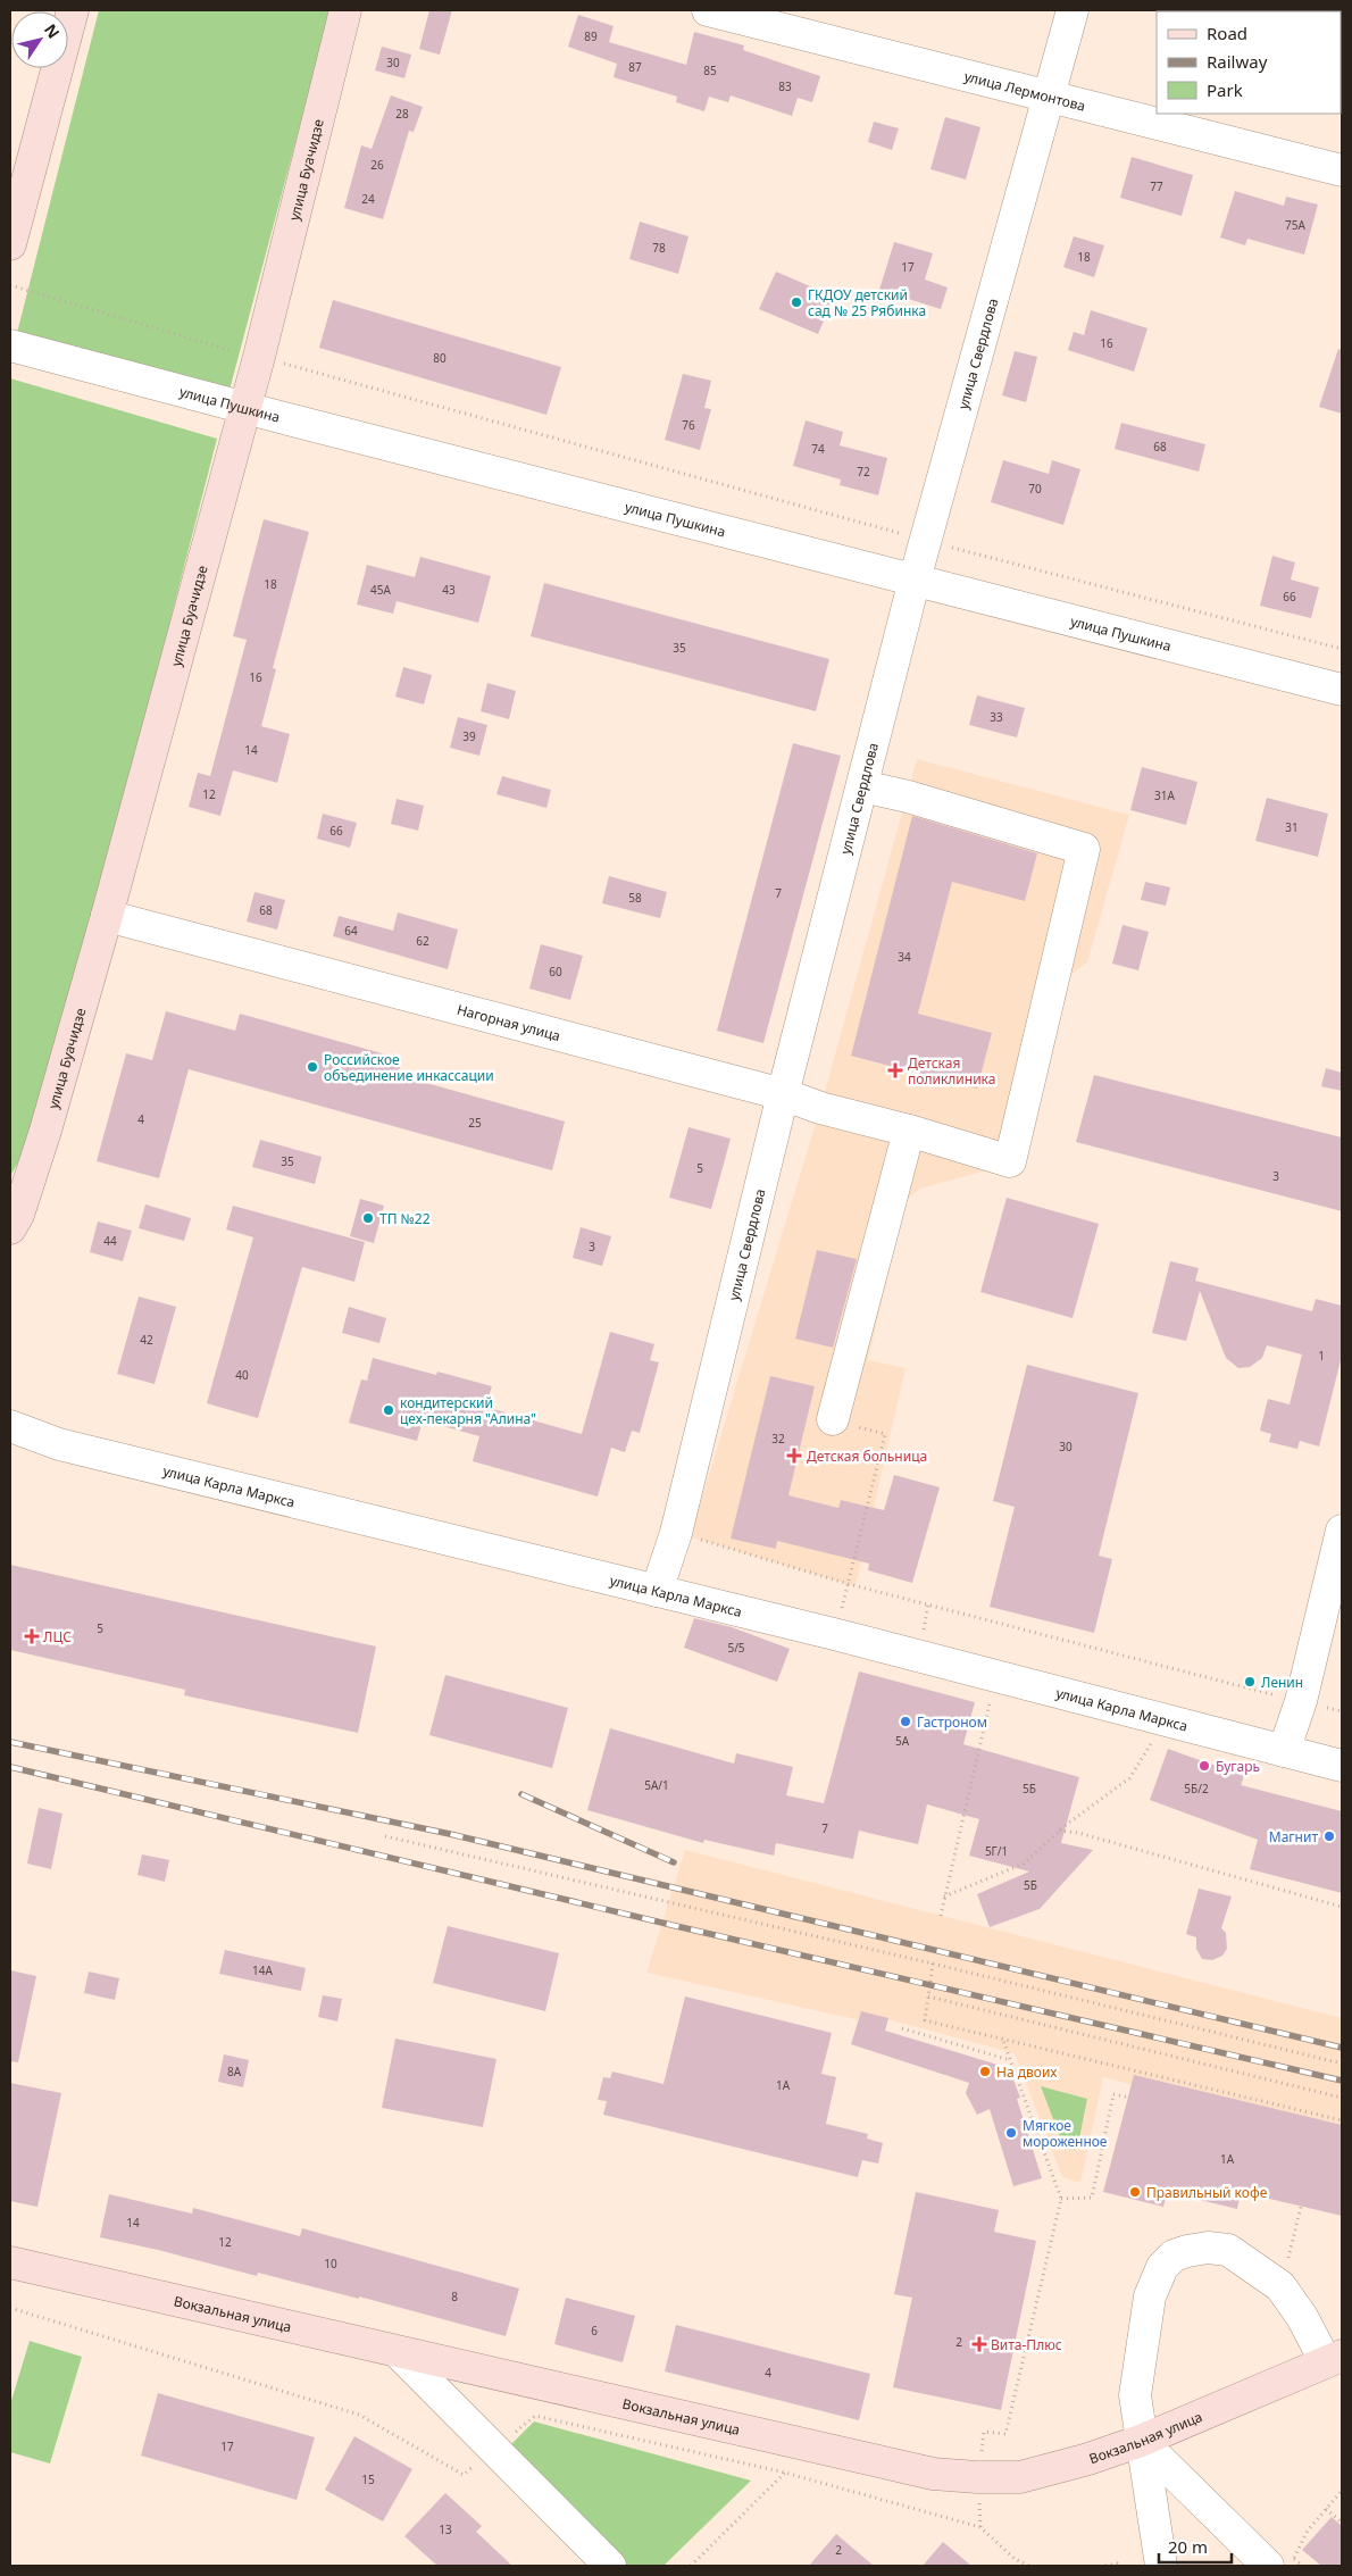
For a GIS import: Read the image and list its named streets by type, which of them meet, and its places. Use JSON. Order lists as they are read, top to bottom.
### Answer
{
  "streets": {
    "main road": ["улица Буачидзе", "Вокзальная улица"],
    "street": [
      "улица Лермонтова",
      "улица Свердлова",
      "улица Пушкина",
      "Нагорная улица",
      "улица Карла Маркса"
    ]
  },
  "crossings": [
    ["улица Лермонтова", "улица Свердлова"],
    ["улица Буачидзе", "улица Пушкина"],
    ["улица Буачидзе", "Нагорная улица"],
    ["улица Свердлова", "улица Пушкина"],
    ["улица Свердлова", "Нагорная улица"],
    ["улица Свердлова", "улица Карла Маркса"]
  ],
  "places": {
    "other": [
      "ГКДОУ детский сад № 25 Рябинка",
      "Российское объединение инкассации",
      "ТП №22",
      "кондитерский цех-пекарня \"Алина\"",
      "Ленин",
      "Гастроном",
      "Бугарь",
      "Магнит",
      "На двоих",
      "Мягкое мороженное",
      "Правильный кофе"
    ],
    "health": [
      "Детская поликлиника",
      "Детская больница",
      "ЛЦС",
      "Вита-Плюс"
    ]
  },
  "house_numbers": [
    "89",
    "30",
    "87",
    "85",
    "83",
    "28",
    "26",
    "77",
    "24",
    "75А",
    "78",
    "18",
    "17",
    "16",
    "80",
    "76",
    "68",
    "74",
    "72",
    "70",
    "18",
    "45А",
    "43",
    "66",
    "35",
    "16",
    "33",
    "39",
    "14",
    "12",
    "31А",
    "31",
    "66",
    "7",
    "58",
    "68",
    "64",
    "62",
    "34",
    "60",
    "4",
    "25",
    "35",
    "5",
    "3",
    "44",
    "3",
    "42",
    "1",
    "40",
    "32",
    "30",
    "5",
    "5/5",
    "5А",
    "5А/1",
    "5Б",
    "5Б/2",
    "7",
    "5Г/1",
    "5Б",
    "14А",
    "8А",
    "1А",
    "1А",
    "14",
    "12",
    "10",
    "8",
    "6",
    "2",
    "4",
    "17",
    "15",
    "13",
    "2"
  ],
  "legend": ["Road", "Railway", "Park"],
  "scale_bar": "20 m",
  "north": "top right"
}
